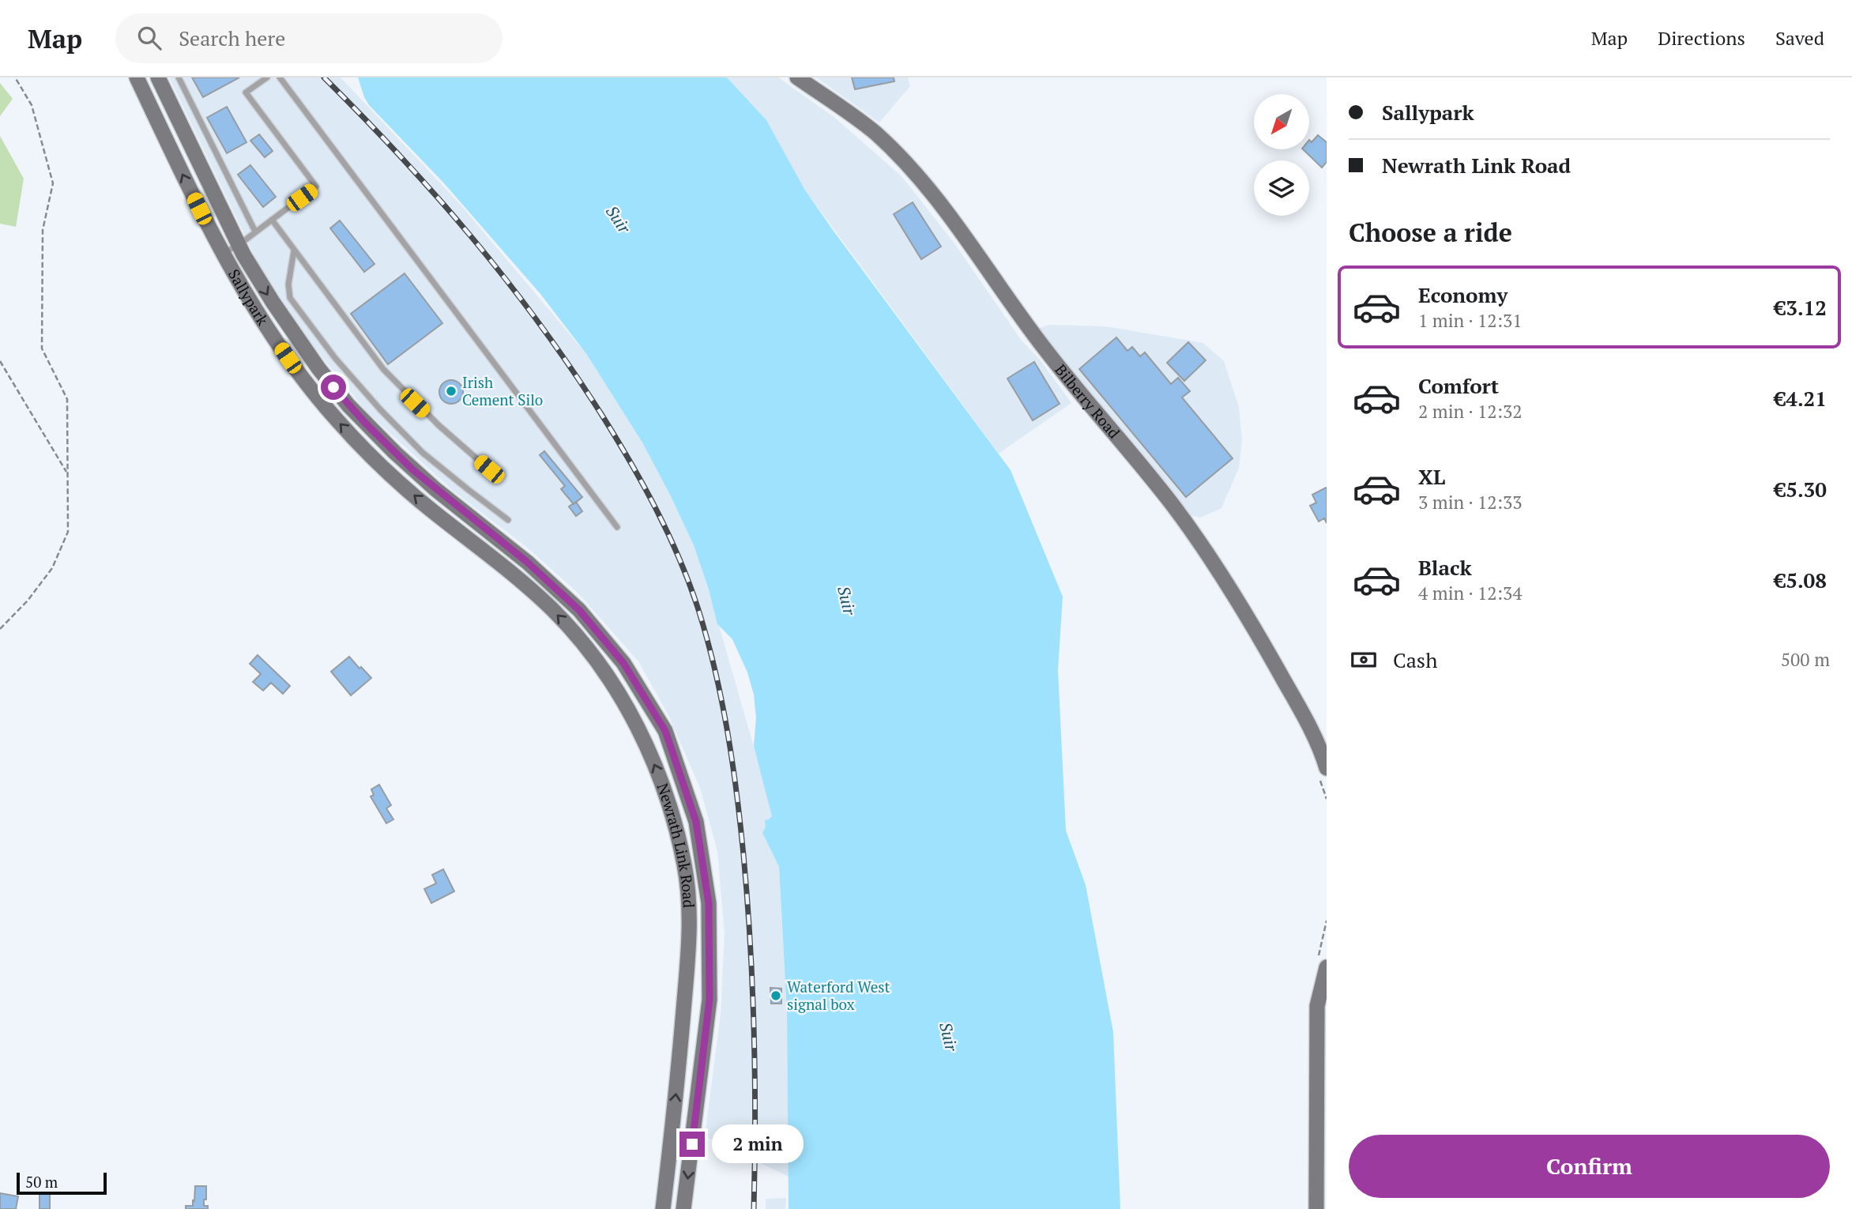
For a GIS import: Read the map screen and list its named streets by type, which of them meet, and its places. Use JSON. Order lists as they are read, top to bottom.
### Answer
{
  "streets": {
    "main road": ["Sallypark", "Bilberry Road", "Newrath Link Road"]
  },
  "crossings": [
    ["Sallypark", "Newrath Link Road"]
  ],
  "water": ["Suir"],
  "places": ["Irish Cement Silo", "Waterford West signal box"],
  "scale_bar": "50 m",
  "north": "bottom left",
  "page": {
    "header": "Map",
    "search": "Search here",
    "nav": ["Map", "Directions", "Saved"],
    "banner": ["Sallypark", "Newrath Link Road"],
    "heading": "Choose a ride",
    "list": [
      {
        "name": "Economy",
        "note": "1 min · 12:31",
        "value": "€3.12"
      },
      {
        "name": "Comfort",
        "note": "2 min · 12:32",
        "value": "€4.21"
      },
      {
        "name": "XL",
        "note": "3 min · 12:33",
        "value": "€5.30"
      },
      {
        "name": "Black",
        "note": "4 min · 12:34",
        "value": "€5.08"
      }
    ],
    "pay": ["Cash", "500 m"],
    "buttons": "Confirm",
    "bubble": "2 min",
    "scale": "50 m"
  }
}
